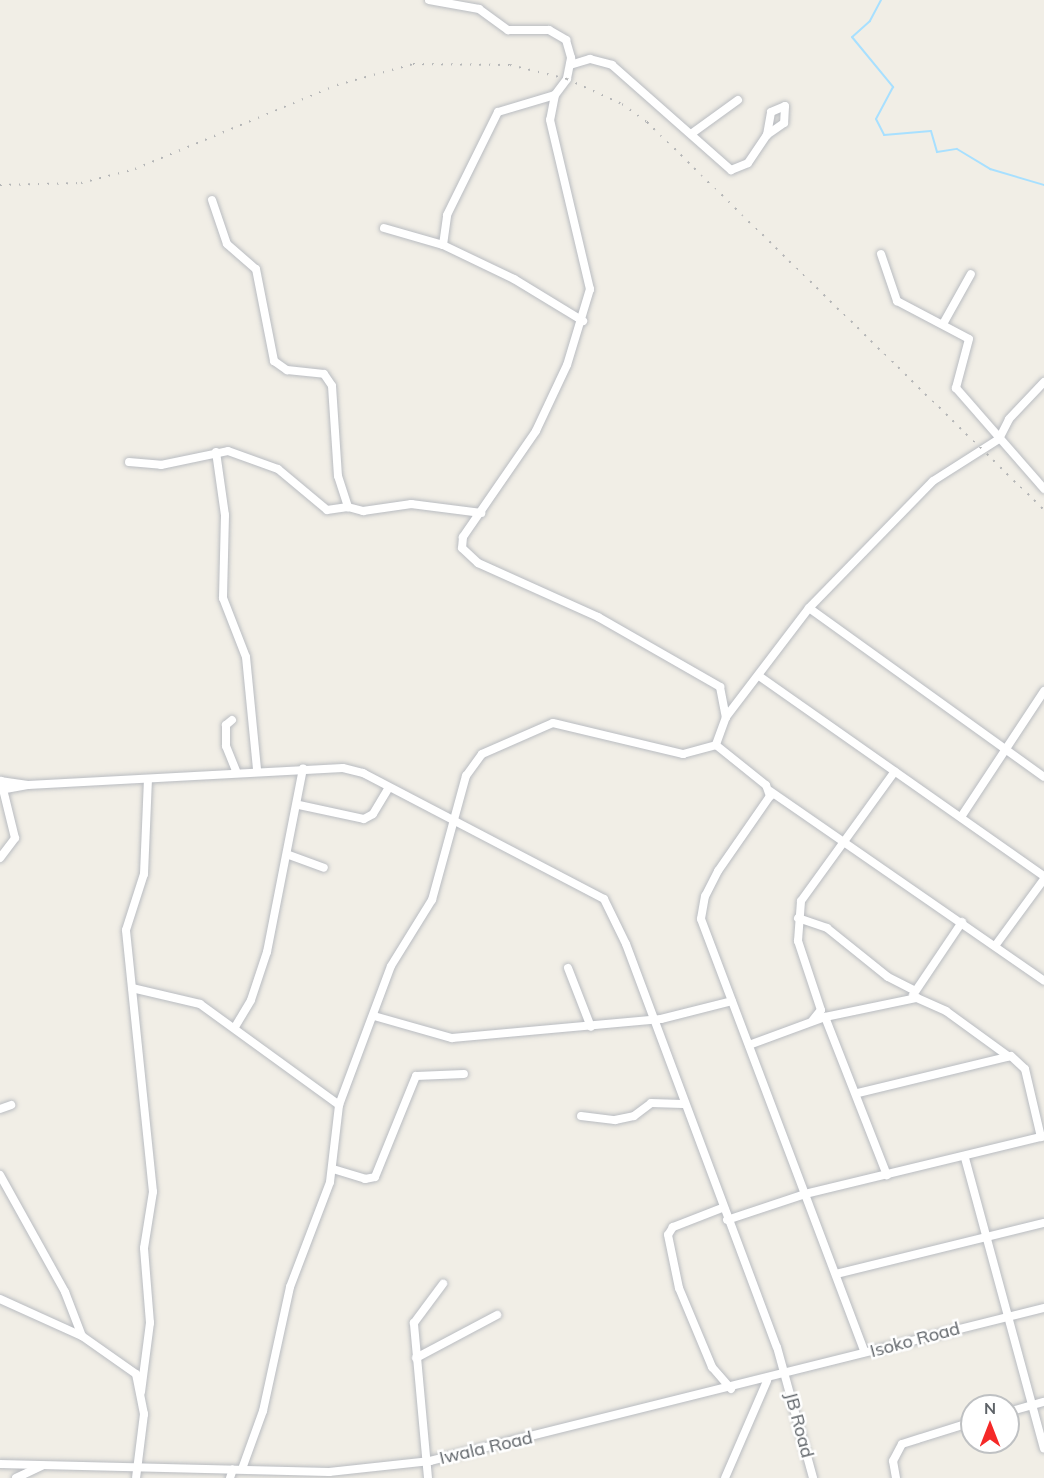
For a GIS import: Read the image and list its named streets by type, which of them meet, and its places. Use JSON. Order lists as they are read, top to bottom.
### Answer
{
  "streets": {
    "street": ["Isoko Road", "JB Road", "Iwala Road"]
  },
  "crossings": [
    ["Isoko Road", "JB Road"],
    ["Isoko Road", "Iwala Road"],
    ["JB Road", "Iwala Road"]
  ],
  "north": "top"
}
